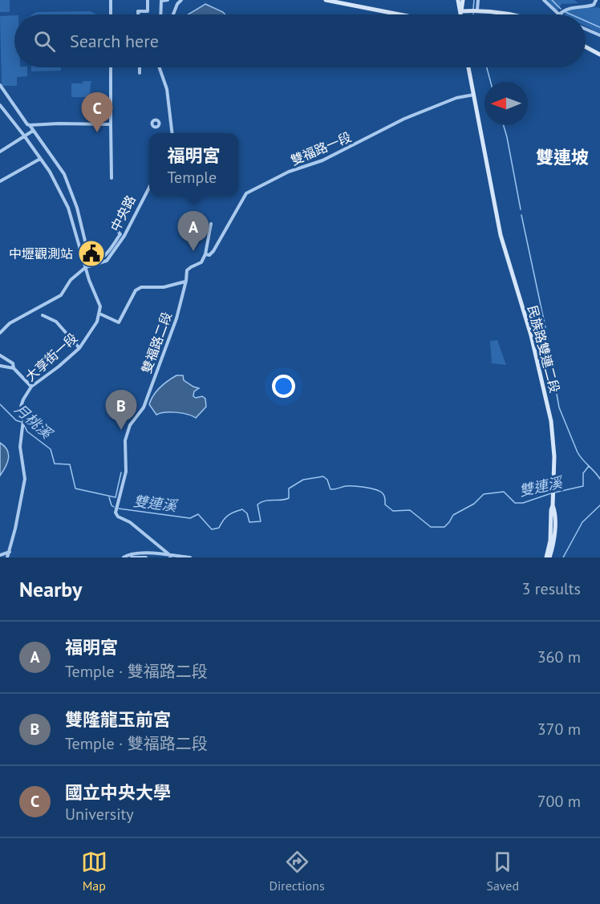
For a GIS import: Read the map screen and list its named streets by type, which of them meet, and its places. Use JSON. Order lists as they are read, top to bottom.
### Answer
{
  "streets": {
    "main road": ["民族路雙連二段"],
    "street": [
      "雙福路一段",
      "中央路",
      "雙福路二段",
      "大享街一段"
    ]
  },
  "crossings": [
    ["雙福路一段", "雙福路二段"],
    ["雙福路一段", "民族路雙連二段"]
  ],
  "districts": ["雙連坡"],
  "water": ["月桃溪", "雙連溪"],
  "places": {
    "public building": ["中壢觀測站"]
  },
  "north": "left",
  "page": {
    "search": "Search here",
    "pins": ["C", "A", "B"],
    "popup": ["福明宮", "Temple"],
    "heading": ["Nearby", "3 results"],
    "list": [
      {
        "mark": "A",
        "name": "福明宮",
        "note": "Temple · 雙福路二段",
        "value": "360 m"
      },
      {
        "mark": "B",
        "name": "雙隆龍玉前宮",
        "note": "Temple · 雙福路二段",
        "value": "370 m"
      },
      {
        "mark": "C",
        "name": "國立中央大學",
        "note": "University",
        "value": "700 m"
      }
    ],
    "nav": ["Map", "Directions", "Saved"]
  }
}
